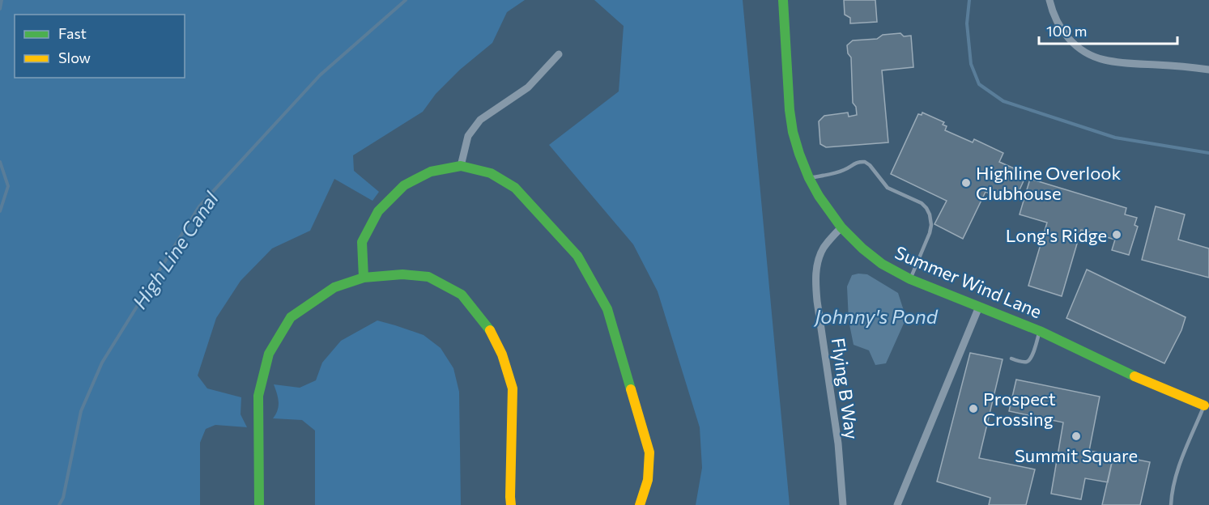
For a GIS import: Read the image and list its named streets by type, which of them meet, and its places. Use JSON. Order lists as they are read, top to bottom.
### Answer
{
  "streets": {
    "street": ["Summer Wind Lane", "Flying B Way"]
  },
  "crossings": [
    ["Summer Wind Lane", "Flying B Way"]
  ],
  "water": ["High Line Canal", "Johnny's Pond"],
  "places": [
    "Highline Overlook Clubhouse",
    "Long's Ridge",
    "Prospect Crossing",
    "Summit Square"
  ],
  "legend": ["Fast", "Slow"],
  "scale_bar": "100 m"
}
